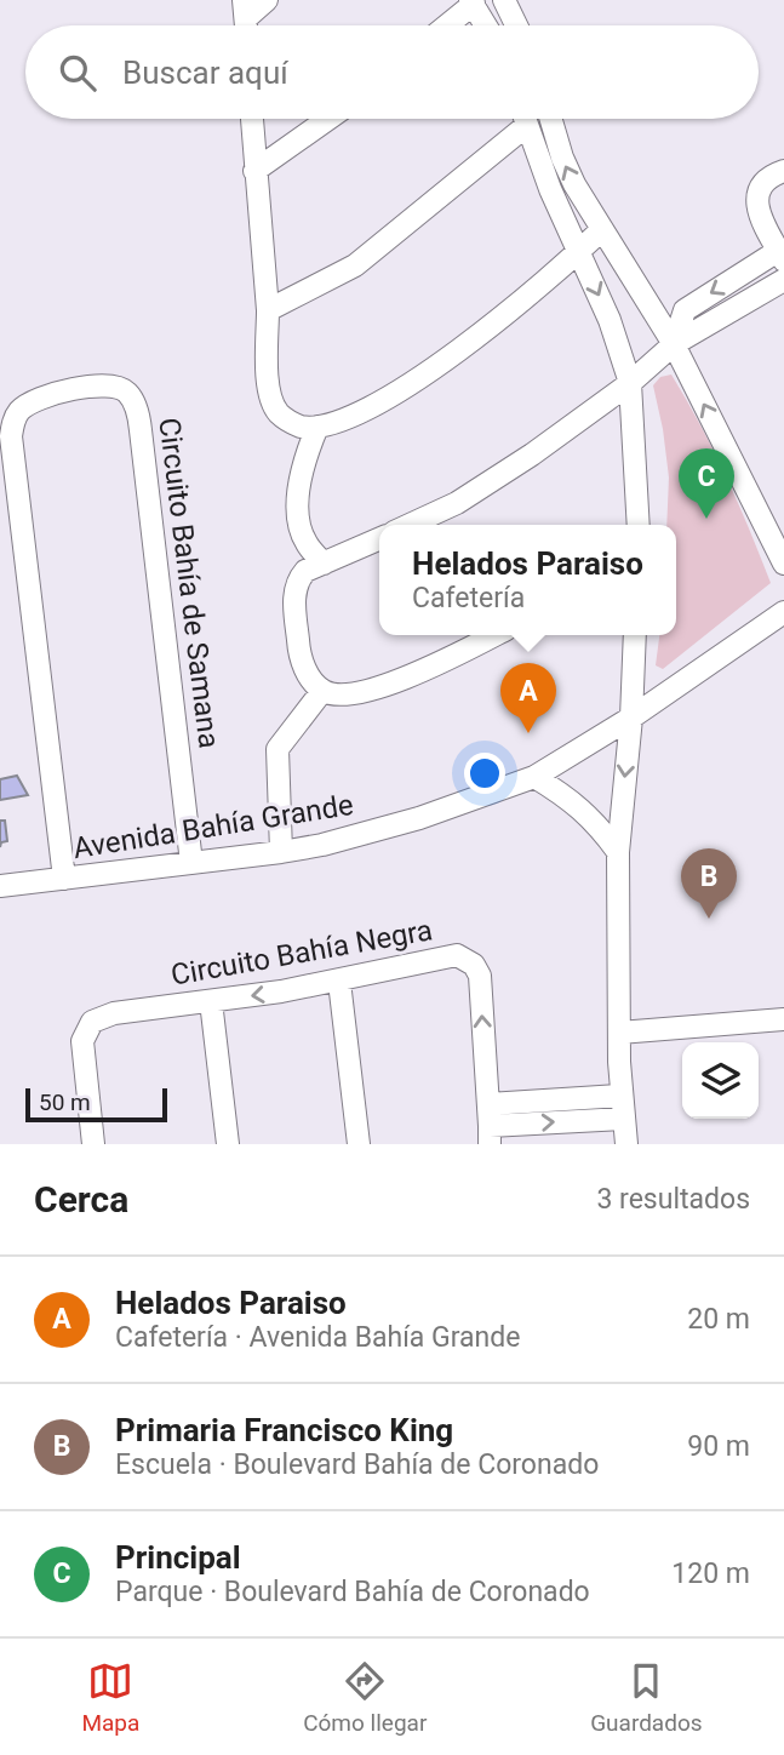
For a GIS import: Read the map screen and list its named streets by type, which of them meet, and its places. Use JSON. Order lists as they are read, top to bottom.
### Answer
{
  "streets": {
    "street": ["Circuito Bahía de Samana", "Avenida Bahía Grande", "Circuito Bahía Negra"]
  },
  "crossings": [
    ["Circuito Bahía de Samana", "Avenida Bahía Grande"]
  ],
  "scale_bar": "50 m",
  "page": {
    "search": "Buscar aquí",
    "pins": ["C", "A", "B"],
    "popup": ["Helados Paraiso", "Cafetería"],
    "scale": "50 m",
    "heading": ["Cerca", "3 resultados"],
    "list": [
      {
        "mark": "A",
        "name": "Helados Paraiso",
        "note": "Cafetería · Avenida Bahía Grande",
        "value": "20 m"
      },
      {
        "mark": "B",
        "name": "Primaria Francisco King",
        "note": "Escuela · Boulevard Bahía de Coronado",
        "value": "90 m"
      },
      {
        "mark": "C",
        "name": "Principal",
        "note": "Parque · Boulevard Bahía de Coronado",
        "value": "120 m"
      }
    ],
    "nav": ["Mapa", "Cómo llegar", "Guardados"]
  }
}
